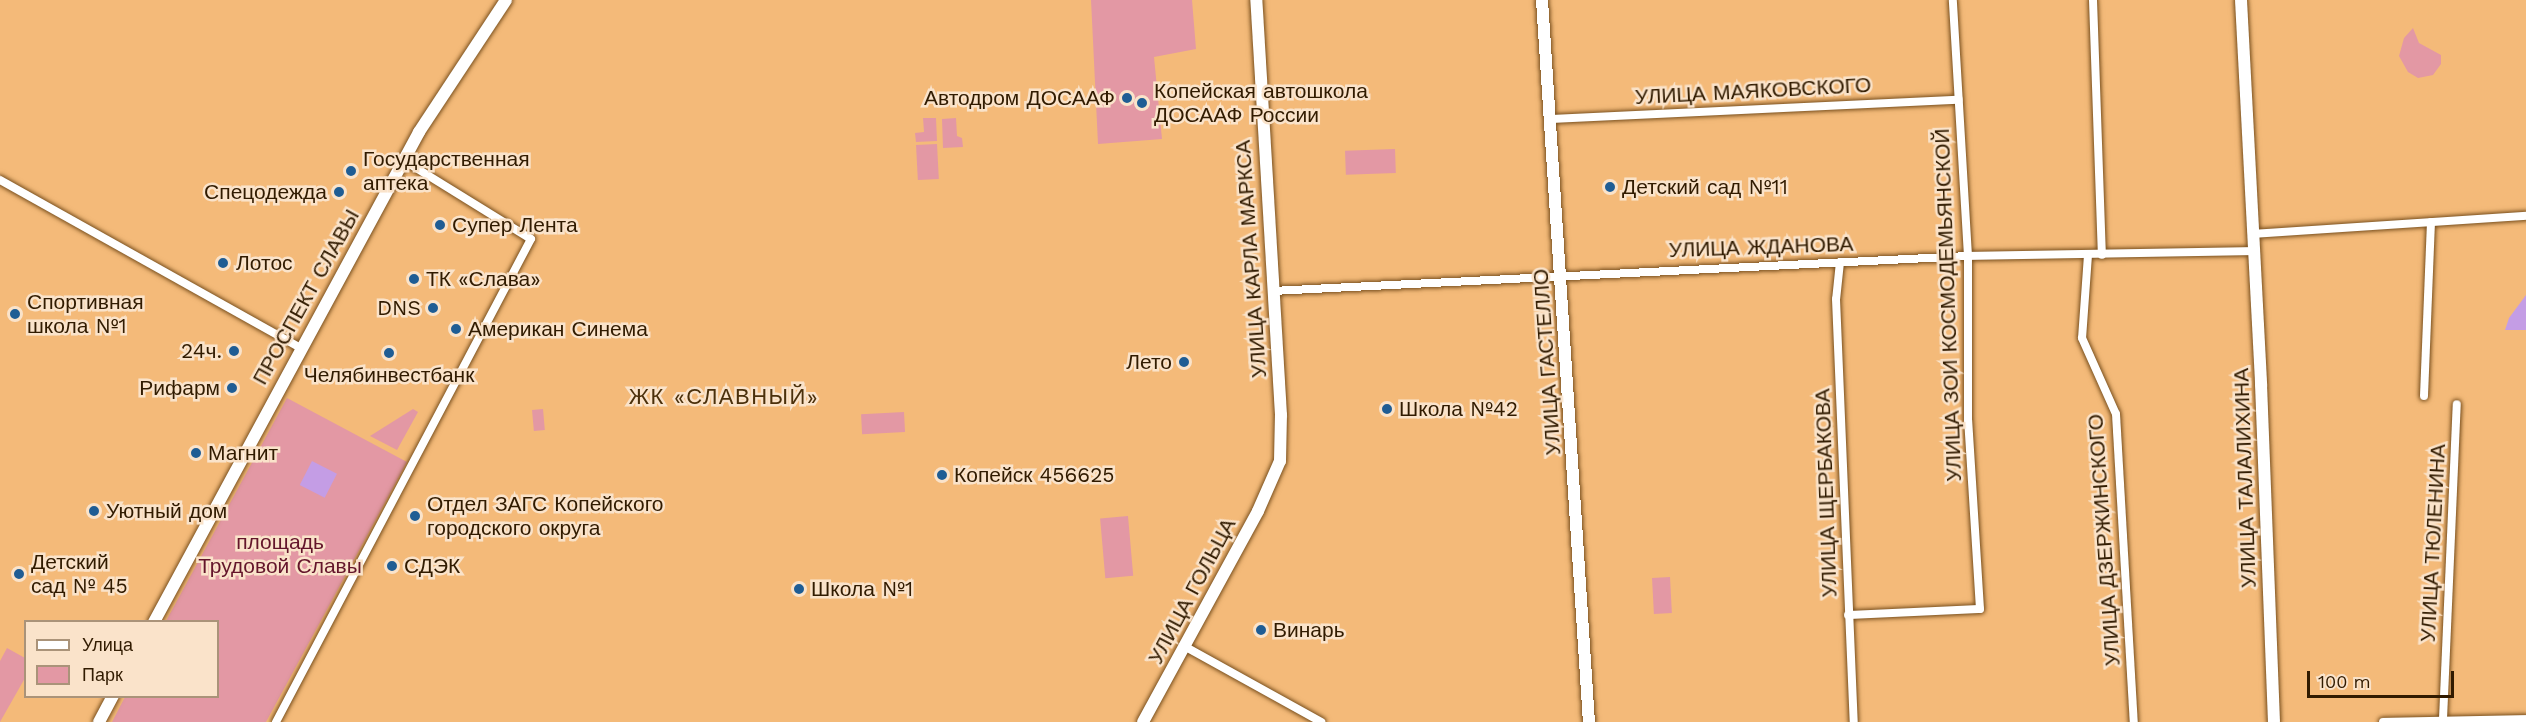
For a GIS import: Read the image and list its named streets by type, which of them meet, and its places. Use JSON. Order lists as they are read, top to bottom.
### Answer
{
  "streets": {
    "street": [
      "УЛИЦА МАЯКОВСКОГО",
      "УЛИЦА ЖДАНОВА",
      "УЛИЦА КАРЛА МАРКСА",
      "ПРОСПЕКТ СЛАВЫ",
      "УЛИЦА ЗОИ КОСМОДЕМЬЯНСКОЙ",
      "УЛИЦА ГАСТЕЛЛО",
      "УЛИЦА ТАЛАЛИХИНА",
      "УЛИЦА ЩЕРБАКОВА",
      "УЛИЦА ДЗЕРЖИНСКОГО",
      "УЛИЦА ТЮЛЕНИНА",
      "УЛИЦА ГОЛЬЦА"
    ]
  },
  "crossings": [
    ["УЛИЦА МАЯКОВСКОГО", "УЛИЦА ЗОИ КОСМОДЕМЬЯНСКОЙ"],
    ["УЛИЦА МАЯКОВСКОГО", "УЛИЦА ГАСТЕЛЛО"],
    ["УЛИЦА ЖДАНОВА", "УЛИЦА КАРЛА МАРКСА"],
    ["УЛИЦА ЖДАНОВА", "УЛИЦА ЗОИ КОСМОДЕМЬЯНСКОЙ"],
    ["УЛИЦА ЖДАНОВА", "УЛИЦА ГАСТЕЛЛО"],
    ["УЛИЦА ЖДАНОВА", "УЛИЦА ТАЛАЛИХИНА"],
    ["УЛИЦА ЖДАНОВА", "УЛИЦА ЩЕРБАКОВА"],
    ["УЛИЦА ЖДАНОВА", "УЛИЦА ДЗЕРЖИНСКОГО"],
    ["УЛИЦА КАРЛА МАРКСА", "УЛИЦА ГОЛЬЦА"],
    ["УЛИЦА ЗОИ КОСМОДЕМЬЯНСКОЙ", "УЛИЦА ЩЕРБАКОВА"]
  ],
  "districts": ["ЖК «СЛАВНЫЙ»"],
  "parks": ["площадь Трудовой Славы"],
  "places": [
    "Автодром ДОСААФ",
    "Копейская автошкола ДОСААФ России",
    "Государственная аптека",
    "Детский сад №11",
    "Спецодежда",
    "Супер Лента",
    "Лотос",
    "ТК «Слава»",
    "DNS",
    "Спортивная школа №1",
    "Американ Синема",
    "24ч.",
    "Челябинвестбанк",
    "Лето",
    "Рифарм",
    "Школа №42",
    "Магнит",
    "Копейск 456625",
    "Уютный дом",
    "Отдел ЗАГС Копейского городского округа",
    "СДЭК",
    "Детский сад № 45",
    "Школа №1",
    "Винарь"
  ],
  "legend": ["Улица", "Парк"],
  "scale_bar": "100 m"
}
